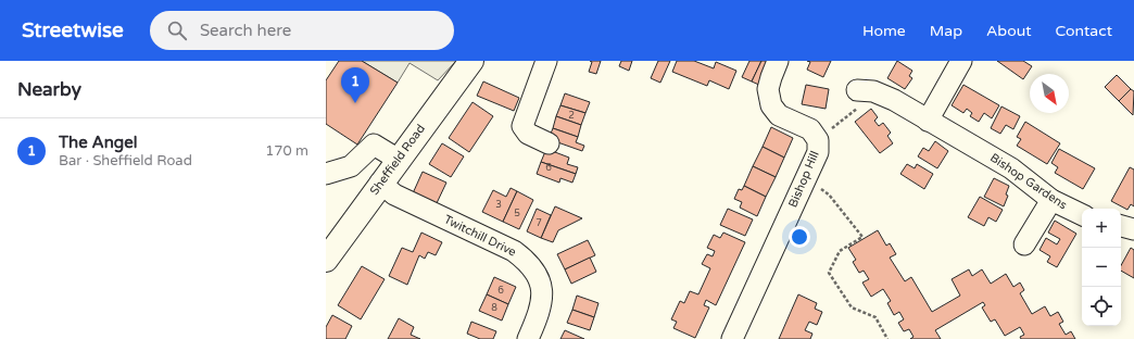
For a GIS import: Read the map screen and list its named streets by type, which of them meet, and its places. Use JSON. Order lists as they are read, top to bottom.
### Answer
{
  "streets": {
    "main road": ["Sheffield Road"],
    "street": ["Bishop Hill", "Bishop Gardens", "Twitchill Drive"]
  },
  "crossings": [
    ["Sheffield Road", "Twitchill Drive"]
  ],
  "house_numbers": [
    "2",
    "6",
    "3",
    "5",
    "7",
    "6",
    "8"
  ],
  "north": "bottom right",
  "page": {
    "header": "Streetwise",
    "search": "Search here",
    "nav": [
      "Home",
      "Map",
      "About",
      "Contact"
    ],
    "heading": "Nearby",
    "pins": "1",
    "list": [
      {
        "mark": "1",
        "name": "The Angel",
        "note": "Bar · Sheffield Road",
        "value": "170 m"
      }
    ],
    "map_buttons": ["+", "−"]
  }
}
